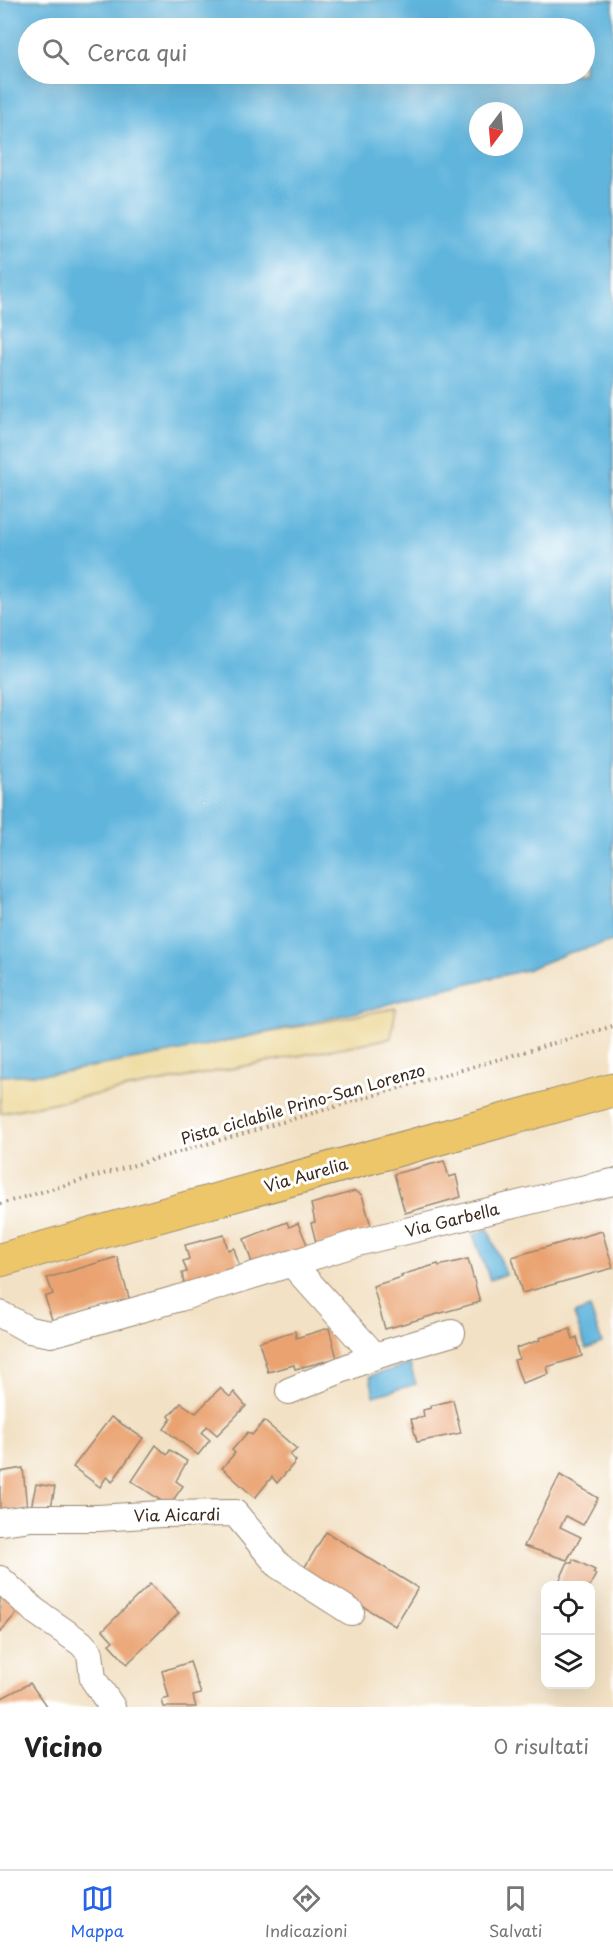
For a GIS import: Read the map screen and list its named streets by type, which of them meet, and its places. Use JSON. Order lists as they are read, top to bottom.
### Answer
{
  "streets": {
    "main road": ["Via Aurelia"],
    "street": ["Via Garbella", "Via Aicardi"],
    "path": ["Pista ciclabile Prino-San Lorenzo"]
  },
  "north": "bottom",
  "page": {
    "search": "Cerca qui",
    "heading": ["Vicino", "0 risultati"],
    "nav": ["Mappa", "Indicazioni", "Salvati"]
  }
}
